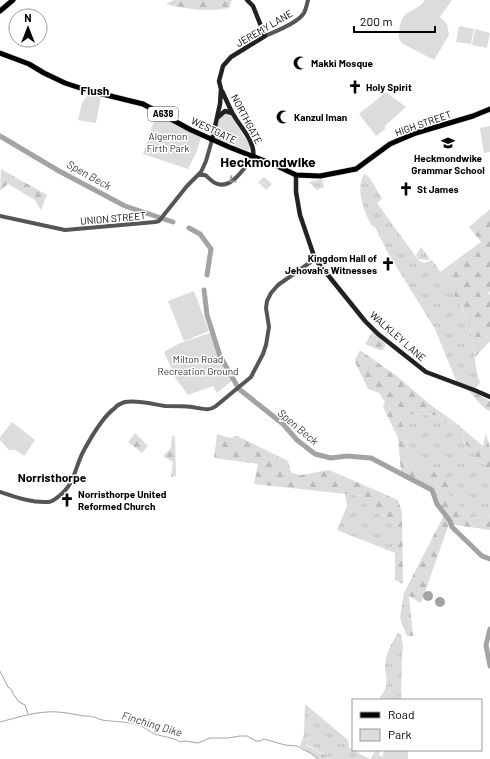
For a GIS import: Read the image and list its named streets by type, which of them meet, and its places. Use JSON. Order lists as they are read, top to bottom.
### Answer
{
  "streets": {
    "main road": [
      "JEREMY LANE",
      "A638",
      "NORTHGATE",
      "HIGH STREET",
      "WESTGATE",
      "WALKLEY LANE"
    ],
    "street": ["UNION STREET"]
  },
  "crossings": [
    ["JEREMY LANE", "NORTHGATE"],
    ["A638", "NORTHGATE"],
    ["A638", "HIGH STREET"],
    ["A638", "WESTGATE"],
    ["A638", "WALKLEY LANE"],
    ["NORTHGATE", "WESTGATE"],
    ["HIGH STREET", "WALKLEY LANE"],
    ["WESTGATE", "UNION STREET"]
  ],
  "districts": ["Flush", "Heckmondwike", "Norristhorpe"],
  "water": ["Spen Beck", "Finching Dike"],
  "parks": ["Algernon Firth Park", "Milton Road Recreation Ground"],
  "places": {
    "mosque": ["Makki Mosque", "Kanzul Iman"],
    "church": [
      "Holy Spirit",
      "St James",
      "Kingdom Hall of Jehovah's Witnesses",
      "Norristhorpe United Reformed Church"
    ],
    "school or university": ["Heckmondwike Grammar School"]
  },
  "legend": ["Road", "Park"],
  "scale_bar": "200 m",
  "north": "top"
}
